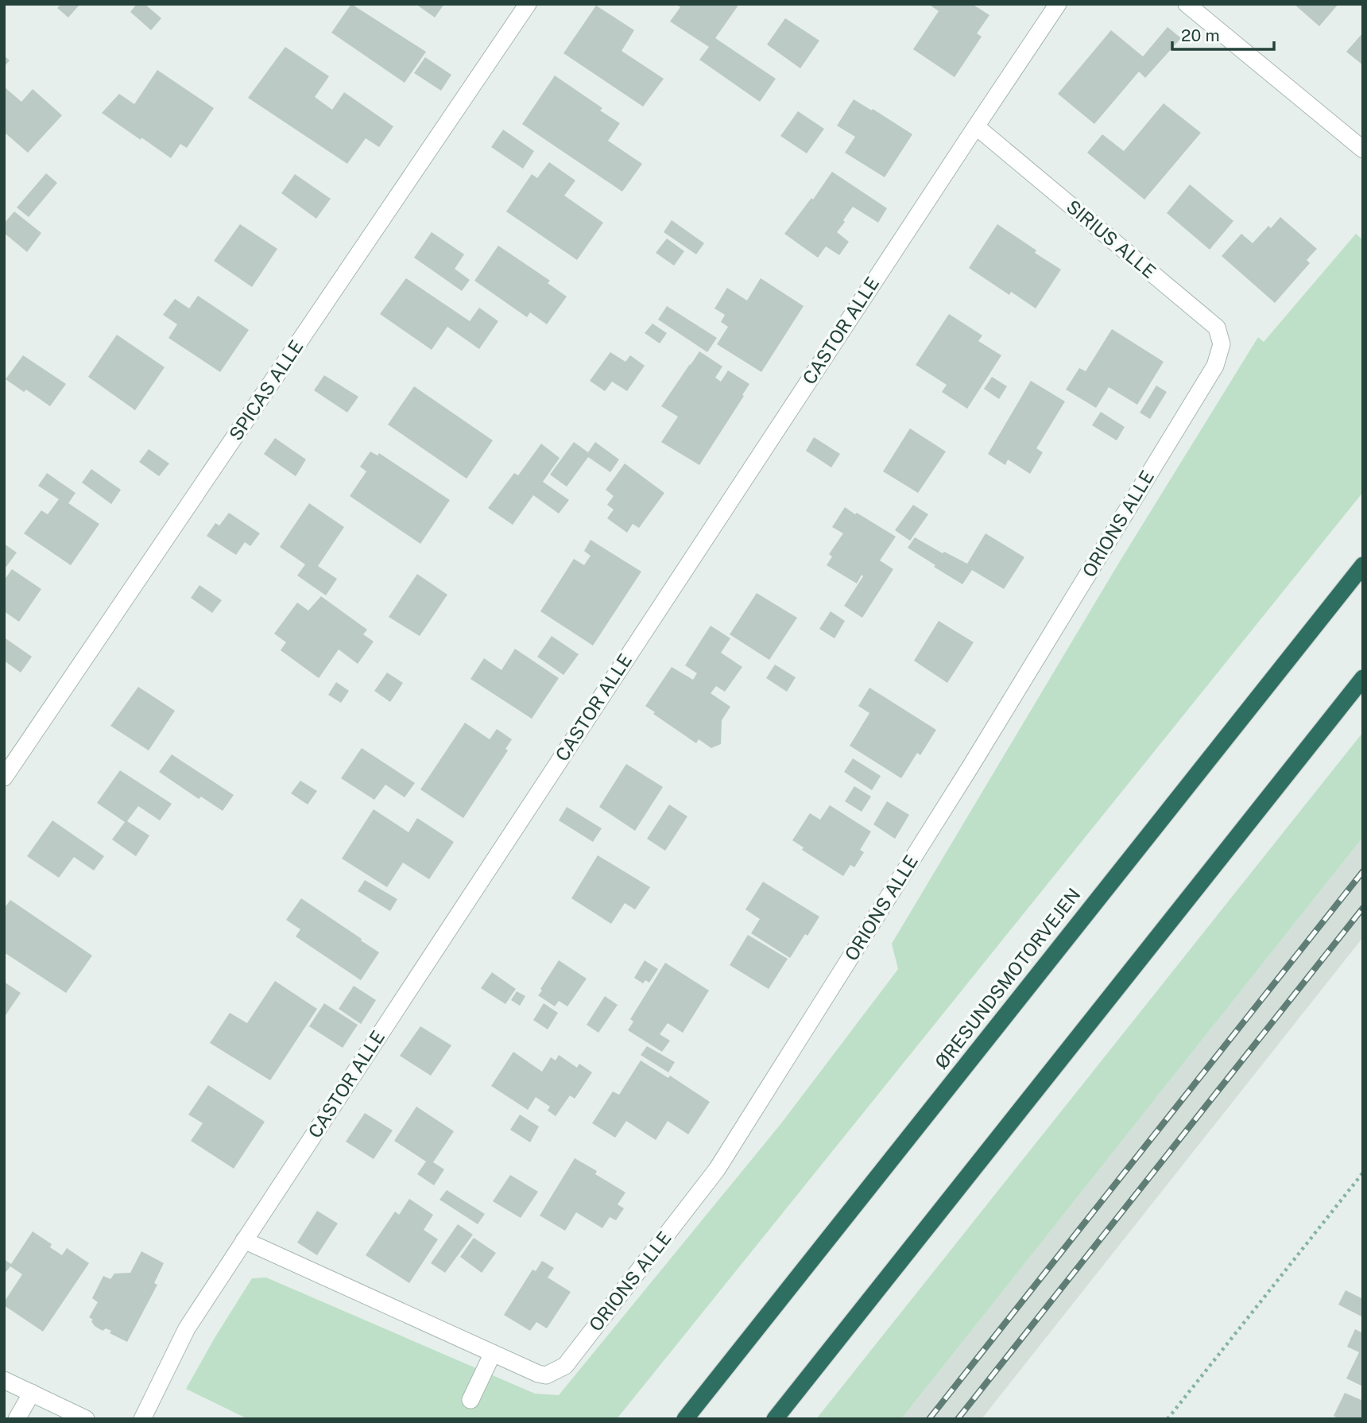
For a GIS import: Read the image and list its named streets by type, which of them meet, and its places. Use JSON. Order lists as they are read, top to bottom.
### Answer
{
  "streets": {
    "highway": ["ØRESUNDSMOTORVEJEN"],
    "street": [
      "SIRIUS ALLE",
      "CASTOR ALLE",
      "SPICAS ALLE",
      "ORIONS ALLE"
    ]
  },
  "crossings": [
    ["SIRIUS ALLE", "CASTOR ALLE"],
    ["SIRIUS ALLE", "ORIONS ALLE"],
    ["CASTOR ALLE", "ORIONS ALLE"]
  ],
  "scale_bar": "20 m"
}
